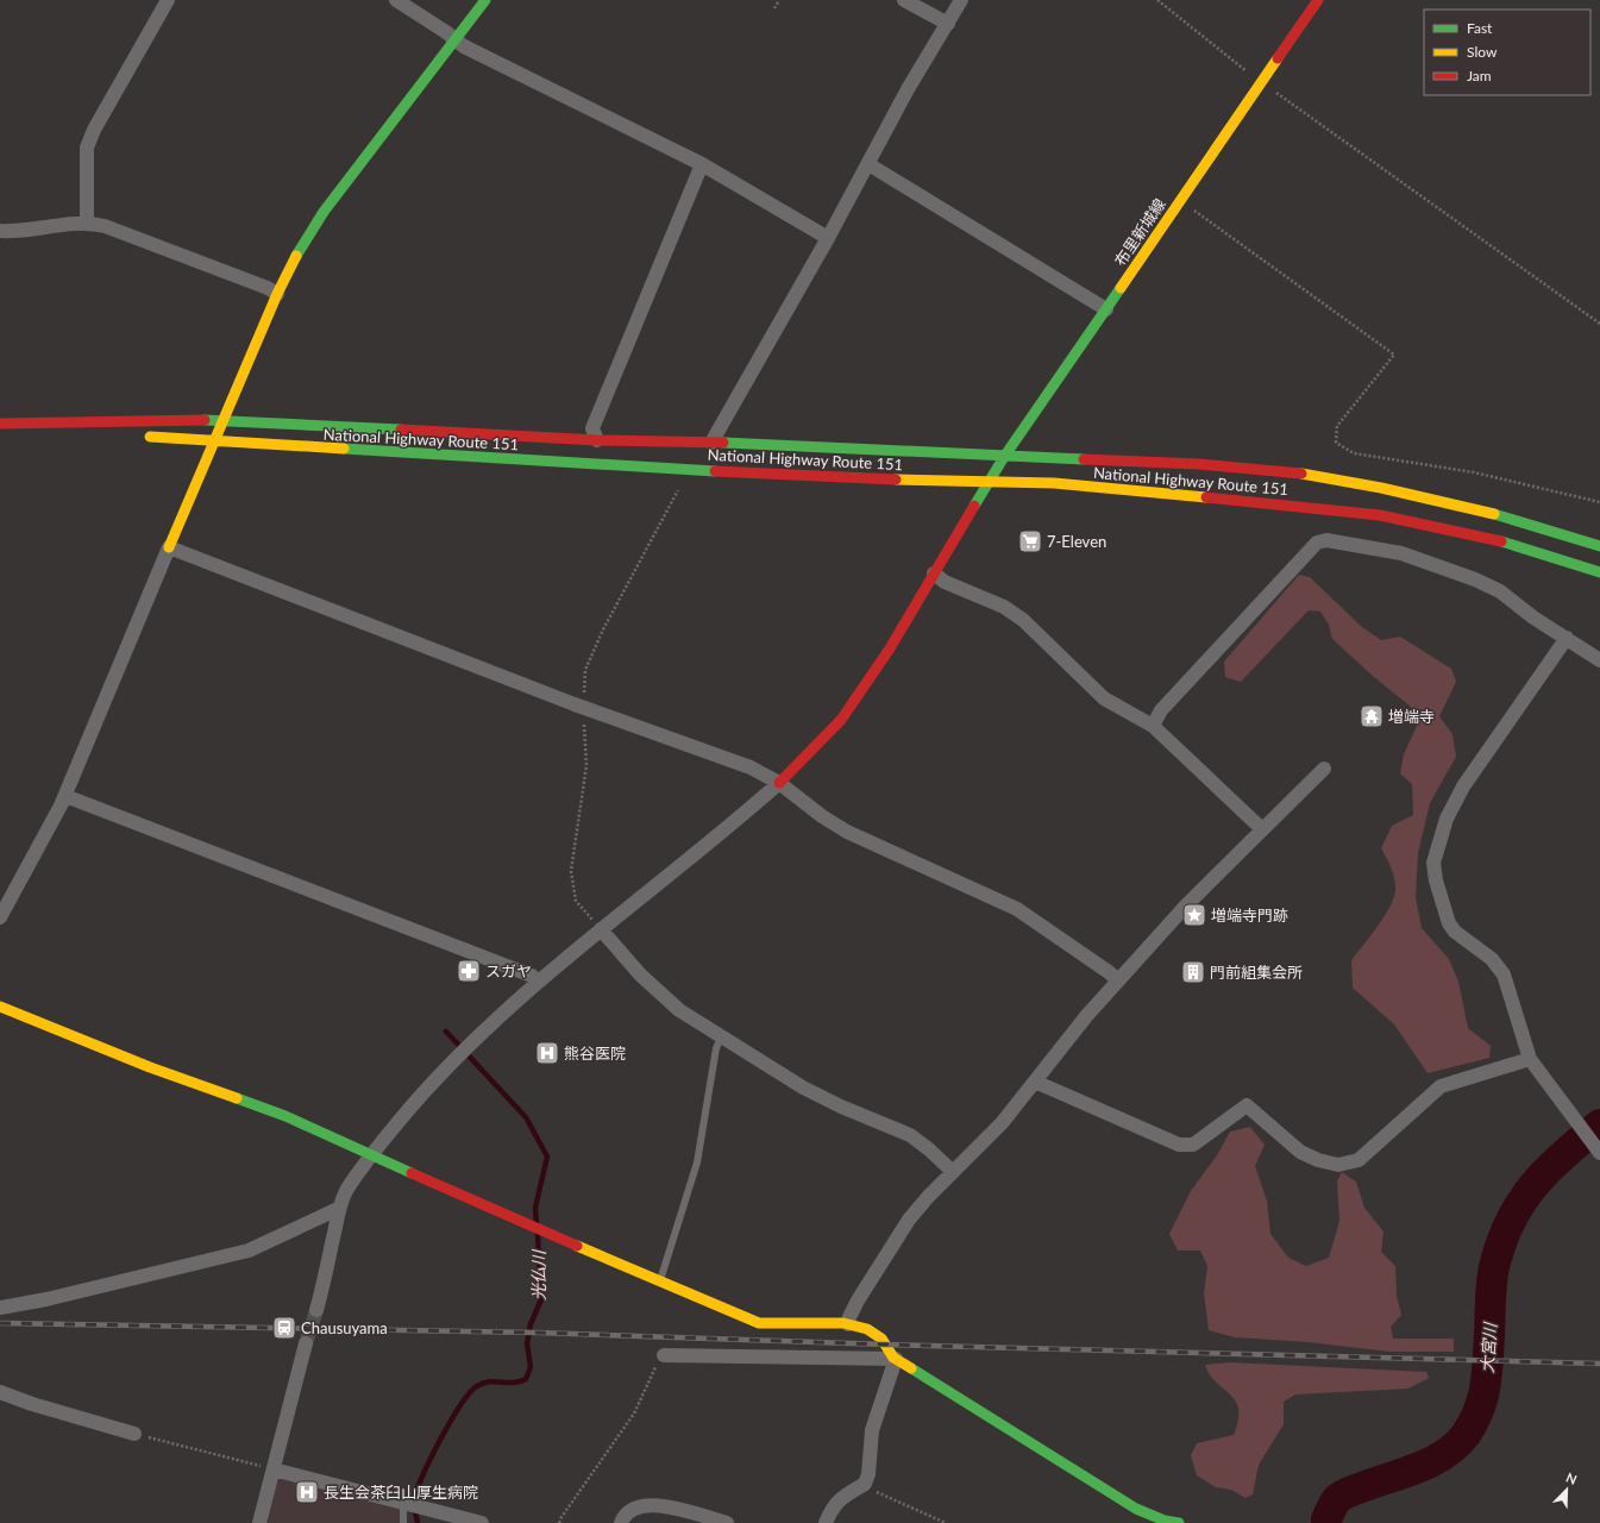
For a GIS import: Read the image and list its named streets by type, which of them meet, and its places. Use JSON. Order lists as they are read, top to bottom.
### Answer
{
  "streets": {
    "main road": ["布里新城線", "National Highway Route 151"]
  },
  "crossings": [
    ["布里新城線", "National Highway Route 151"]
  ],
  "water": ["光仏川", "大宮川"],
  "places": {
    "supermarket": ["7-Eleven"],
    "temple": ["増端寺"],
    "place": ["増端寺門跡"],
    "pharmacy": ["スガヤ"],
    "building": ["門前組集会所"],
    "hospital": ["熊谷医院", "長生会茶臼山厚生病院"],
    "station": ["Chausuyama"]
  },
  "legend": ["Fast", "Slow", "Jam"],
  "north": "top right"
}
